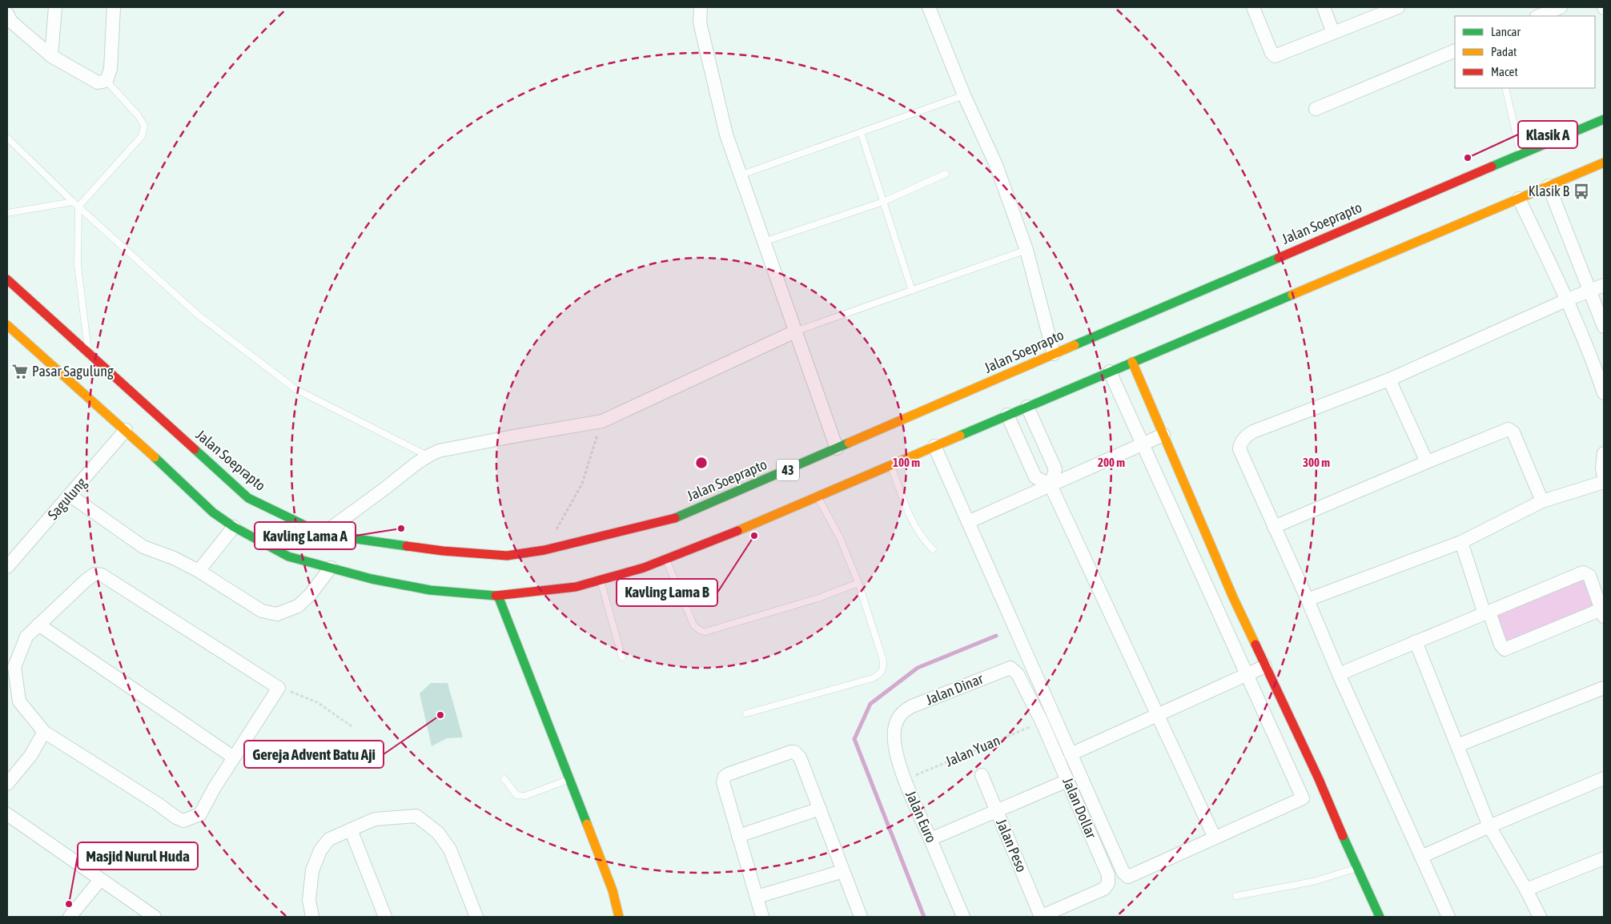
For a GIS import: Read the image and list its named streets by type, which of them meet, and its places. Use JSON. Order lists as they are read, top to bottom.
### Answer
{
  "streets": {
    "main road": ["Jalan Soeprapto", "43"],
    "street": [
      "Sagulung",
      "Jalan Dinar",
      "Jalan Dollar",
      "Jalan Euro",
      "Jalan Peso"
    ],
    "path": ["Jalan Yuan"]
  },
  "crossings": [
    ["Jalan Dinar", "Jalan Dollar"],
    ["Jalan Dinar", "Jalan Euro"],
    ["Jalan Yuan", "Jalan Dollar"],
    ["Jalan Yuan", "Jalan Euro"],
    ["Jalan Dollar", "Jalan Peso"]
  ],
  "places": {
    "other": [
      "Klasik A",
      "Kavling Lama A",
      "Kavling Lama B",
      "Gereja Advent Batu Aji",
      "Masjid Nurul Huda"
    ],
    "bus stop": ["Klasik B"],
    "supermarket": ["Pasar Sagulung"]
  },
  "legend": ["Lancar", "Padat", "Macet"],
  "rings": ["100 m", "200 m", "300 m"]
}
